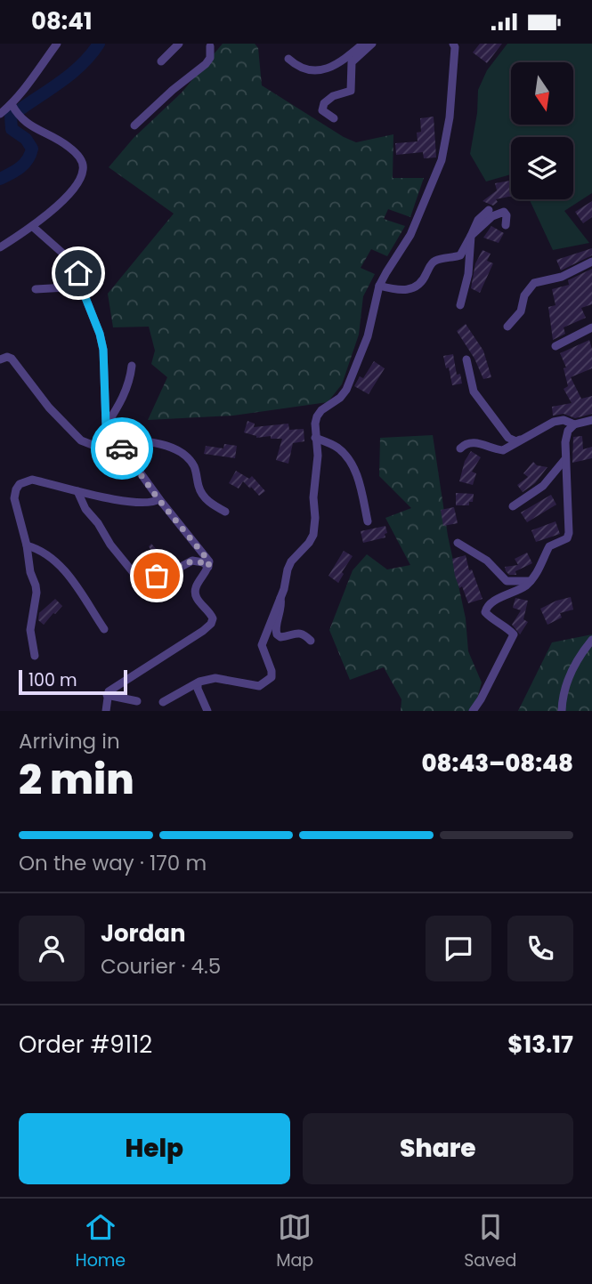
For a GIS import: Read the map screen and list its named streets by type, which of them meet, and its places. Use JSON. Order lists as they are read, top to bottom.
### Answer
{
  "scale_bar": "100 m",
  "north": "bottom",
  "page": {
    "status": "08:41",
    "scale": "100 m",
    "heading": ["2 min", "Arriving in", "08:43–08:48"],
    "panel": [
      "Jordan",
      "Courier · 4.5",
      "Order #9112",
      "$13.17"
    ],
    "bar": "On the way · 170 m",
    "buttons": ["Help", "Share"],
    "tabs": ["Home", "Map", "Saved"]
  }
}
